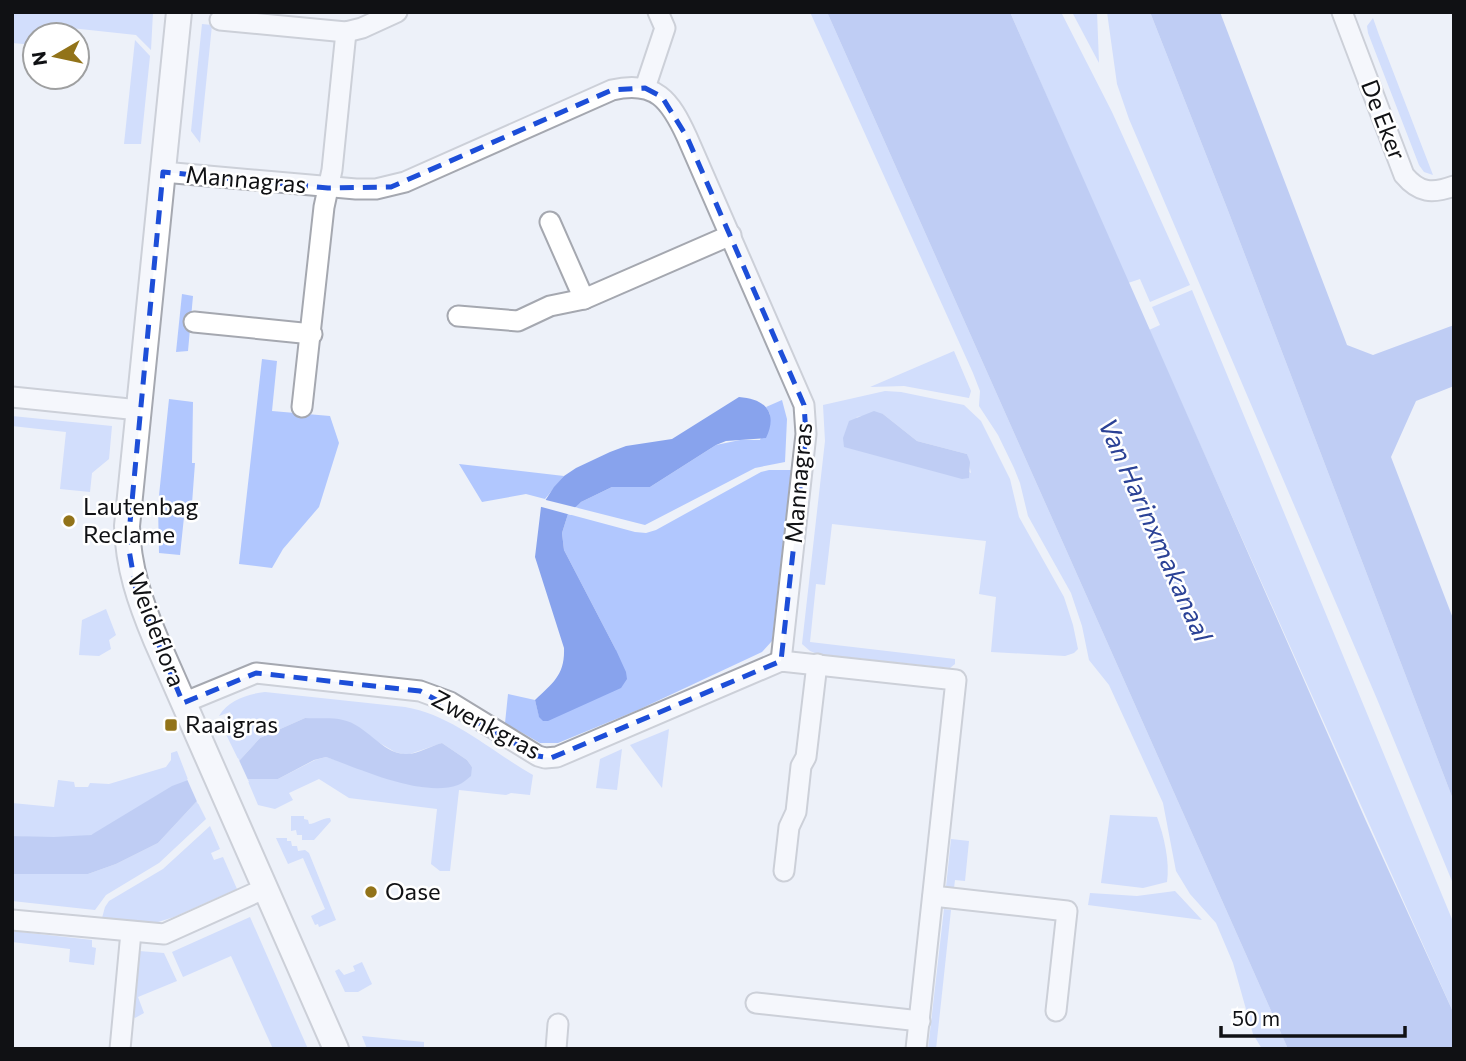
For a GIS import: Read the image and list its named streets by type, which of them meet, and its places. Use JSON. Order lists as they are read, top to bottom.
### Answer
{
  "streets": {
    "street": [
      "De Eker",
      "Mannagras",
      "Weideflora",
      "Zwenkgras"
    ]
  },
  "crossings": [
    ["Mannagras", "Weideflora"],
    ["Mannagras", "Zwenkgras"],
    ["Weideflora", "Zwenkgras"]
  ],
  "water": ["Van Harinxmakanaal"],
  "places": {
    "other": ["Lautenbag Reclame", "Oase"],
    "transit": ["Raaigras"]
  },
  "scale_bar": "50 m",
  "north": "left"
}
